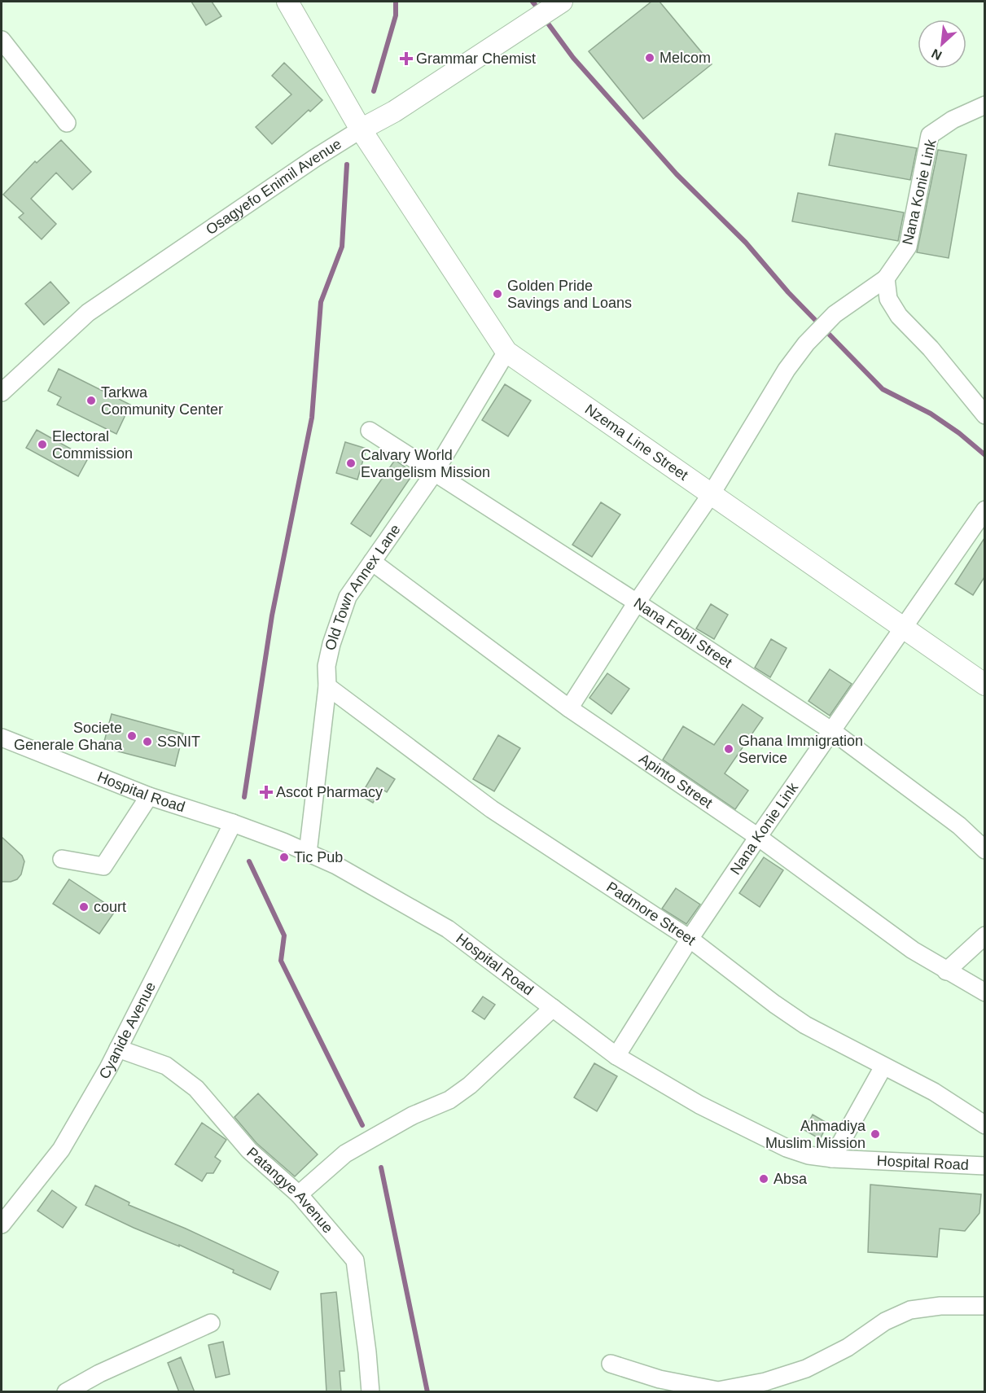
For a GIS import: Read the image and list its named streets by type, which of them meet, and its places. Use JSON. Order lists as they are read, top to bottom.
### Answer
{
  "streets": {
    "street": [
      "Osagyefo Enimil Avenue",
      "Nana Konie Link",
      "Nzema Line Street",
      "Old Town Annex Lane",
      "Nana Fobil Street",
      "Apinto Street",
      "Hospital Road",
      "Padmore Street",
      "Cyanide Avenue",
      "Patangye Avenue"
    ]
  },
  "crossings": [
    ["Osagyefo Enimil Avenue", "Nzema Line Street"],
    ["Nana Konie Link", "Nzema Line Street"],
    ["Nana Konie Link", "Nana Fobil Street"],
    ["Nana Konie Link", "Apinto Street"],
    ["Nana Konie Link", "Hospital Road"],
    ["Nana Konie Link", "Padmore Street"],
    ["Nzema Line Street", "Old Town Annex Lane"],
    ["Old Town Annex Lane", "Nana Fobil Street"],
    ["Old Town Annex Lane", "Apinto Street"],
    ["Old Town Annex Lane", "Hospital Road"],
    ["Old Town Annex Lane", "Padmore Street"],
    ["Hospital Road", "Cyanide Avenue"],
    ["Cyanide Avenue", "Patangye Avenue"]
  ],
  "places": {
    "other": [
      "Melcom",
      "Golden Pride Savings and Loans",
      "Tarkwa Community Center",
      "Electoral Commission",
      "Calvary World Evangelism Mission",
      "Societe Generale Ghana",
      "SSNIT",
      "Ghana Immigration Service",
      "Tic Pub",
      "court",
      "Ahmadiya Muslim Mission",
      "Absa"
    ],
    "health": ["Grammar Chemist", "Ascot Pharmacy"]
  },
  "north": "bottom left"
}
